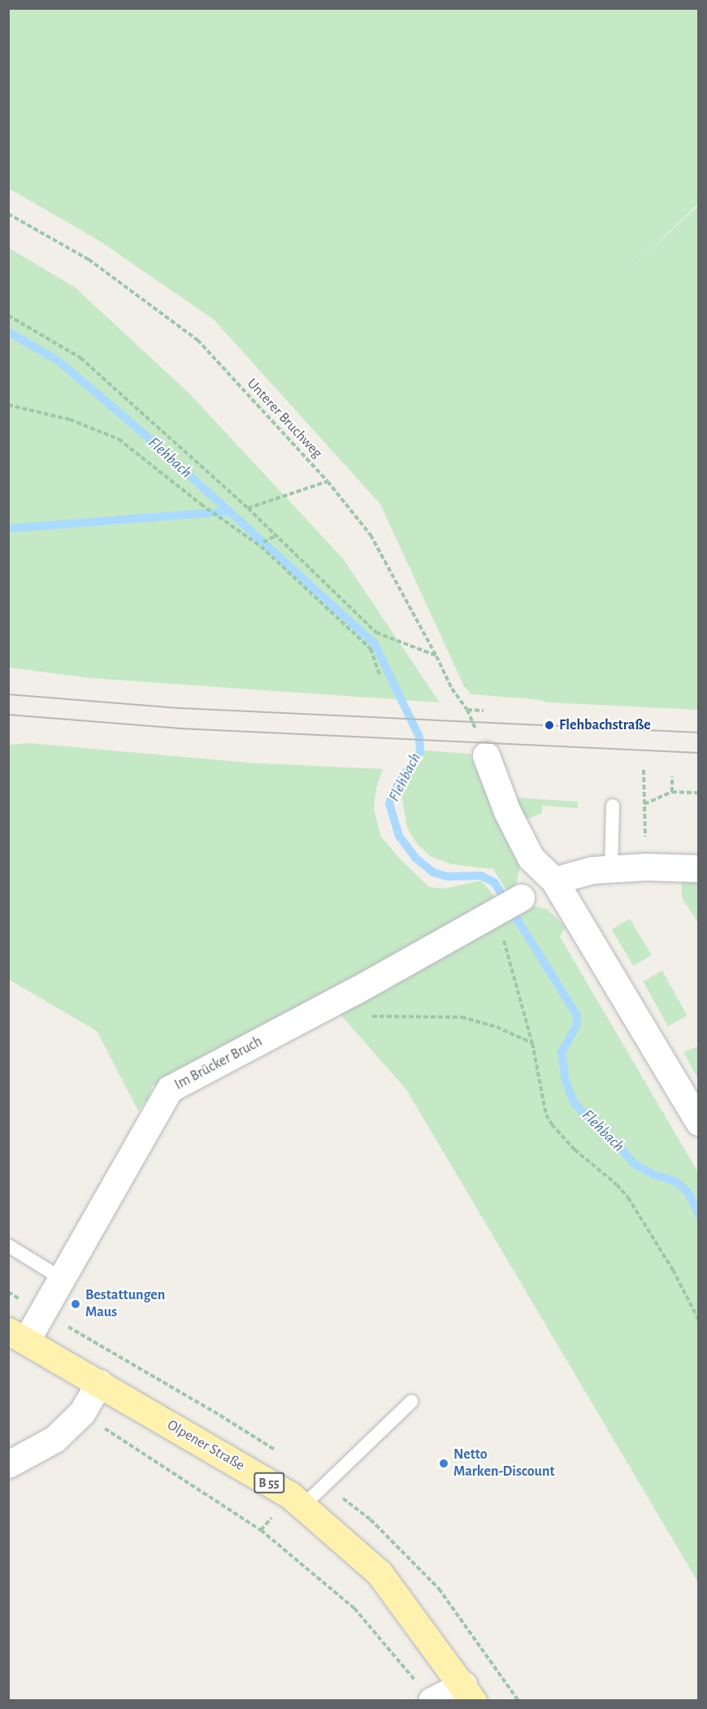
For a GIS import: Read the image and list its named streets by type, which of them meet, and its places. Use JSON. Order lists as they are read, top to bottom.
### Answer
{
  "streets": {
    "main road": ["Olpener Straße", "B 55"],
    "street": ["Im Brücker Bruch"],
    "path": ["Unterer Bruchweg"]
  },
  "crossings": [
    ["Im Brücker Bruch", "Olpener Straße"]
  ],
  "water": ["Flehbach"],
  "places": ["Flehbachstraße", "Bestattungen Maus", "Netto Marken-Discount"]
}
